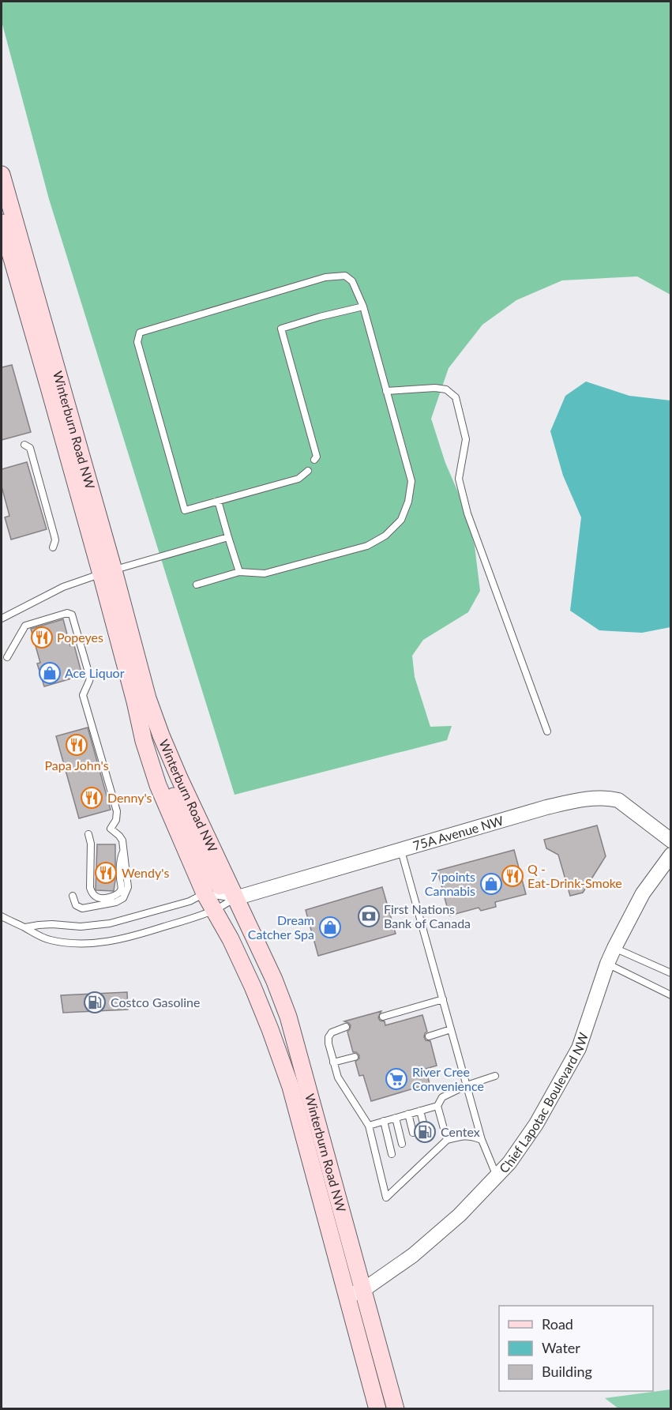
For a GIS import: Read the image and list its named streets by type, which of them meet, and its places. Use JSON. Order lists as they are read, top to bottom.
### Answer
{
  "streets": {
    "main road": ["Winterburn Road NW"],
    "street": ["75A Avenue NW", "Chief Lapotac Boulevard NW"]
  },
  "crossings": [
    ["Winterburn Road NW", "75A Avenue NW"],
    ["Winterburn Road NW", "Chief Lapotac Boulevard NW"]
  ],
  "places": {
    "restaurant": [
      "Popeyes",
      "Papa John's",
      "Denny's",
      "Wendy's",
      "Q - Eat-Drink-Smoke"
    ],
    "shop": ["Ace Liquor", "7 points Cannabis", "Dream Catcher Spa"],
    "bank": ["First Nations Bank of Canada"],
    "fuel station": ["Costco Gasoline", "Centex"],
    "supermarket": ["River Cree Convenience"]
  },
  "legend": ["Road", "Water", "Building"]
}
